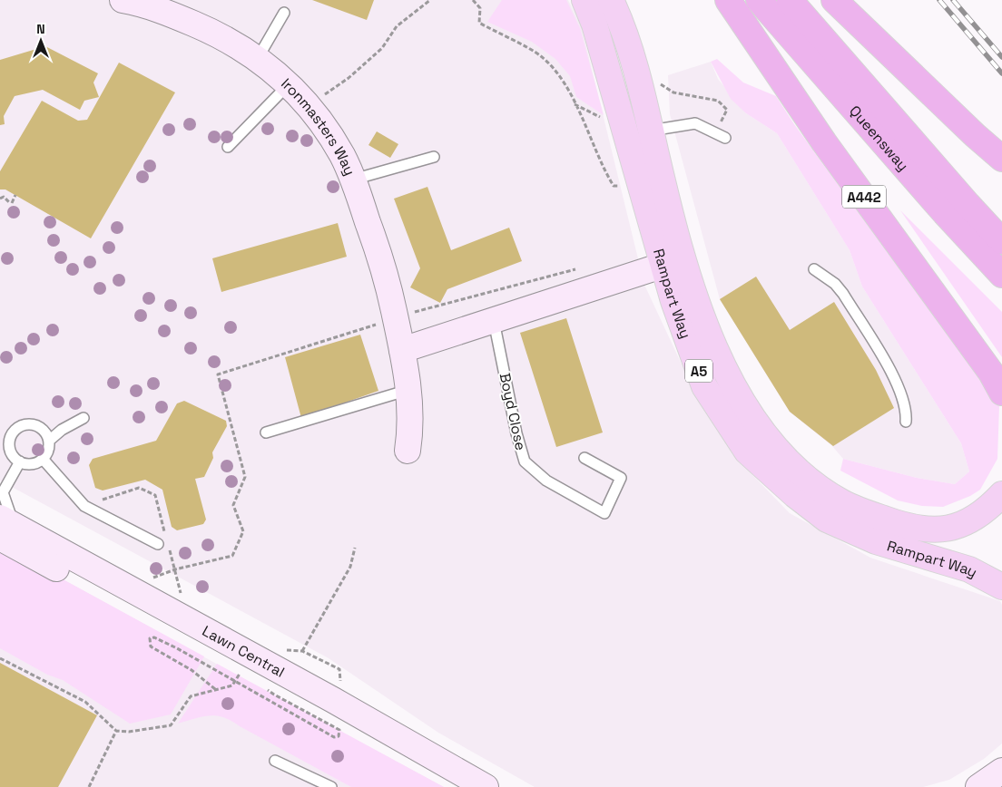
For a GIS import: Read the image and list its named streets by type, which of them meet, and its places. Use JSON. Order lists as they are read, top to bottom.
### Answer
{
  "streets": {
    "highway": ["Queensway", "A442"],
    "main road": ["Rampart Way", "A5"],
    "street": ["Ironmasters Way", "Lawn Central"],
    "lane": ["Boyd Close"]
  },
  "north": "top"
}
